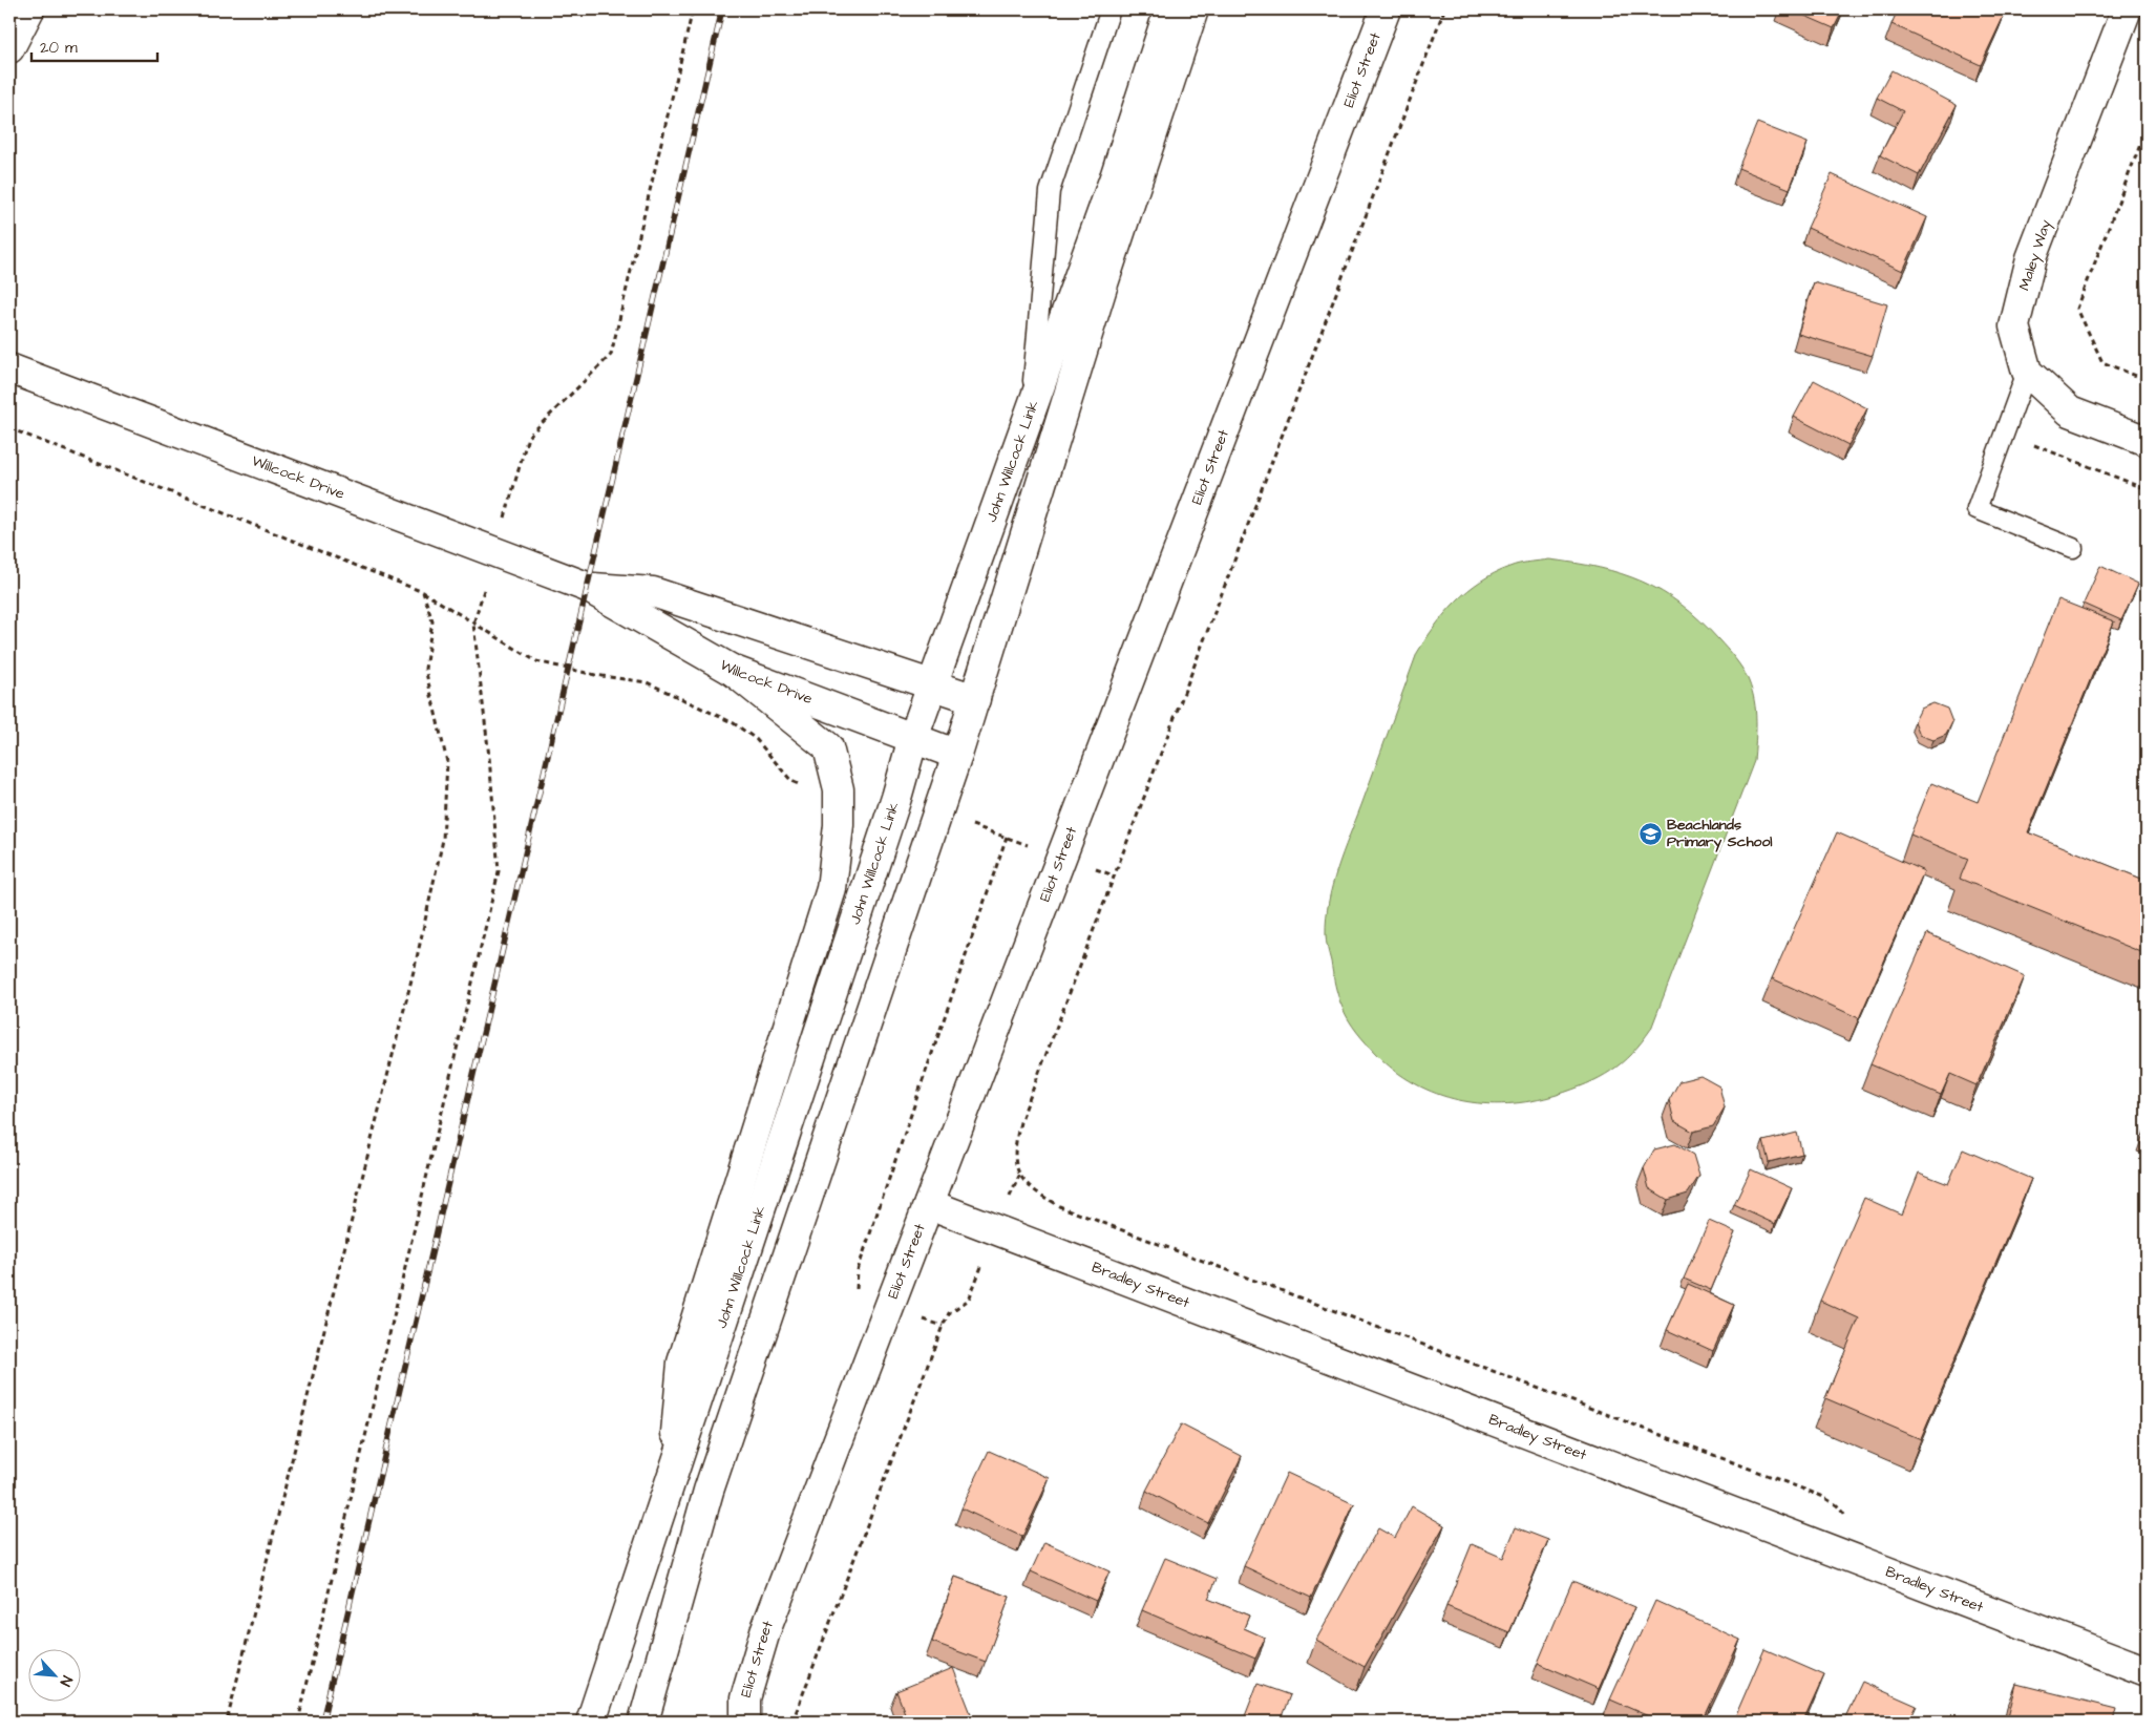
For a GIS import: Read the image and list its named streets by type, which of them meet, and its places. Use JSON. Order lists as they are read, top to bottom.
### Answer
{
  "streets": {
    "street": [
      "Eliot Street",
      "Maley Way",
      "John Willcock Link",
      "Willcock Drive",
      "Bradley Street"
    ]
  },
  "crossings": [
    ["Eliot Street", "Bradley Street"],
    ["John Willcock Link", "Willcock Drive"]
  ],
  "places": {
    "school or university": ["Beachlands Primary School"]
  },
  "scale_bar": "20 m",
  "north": "bottom right"
}
